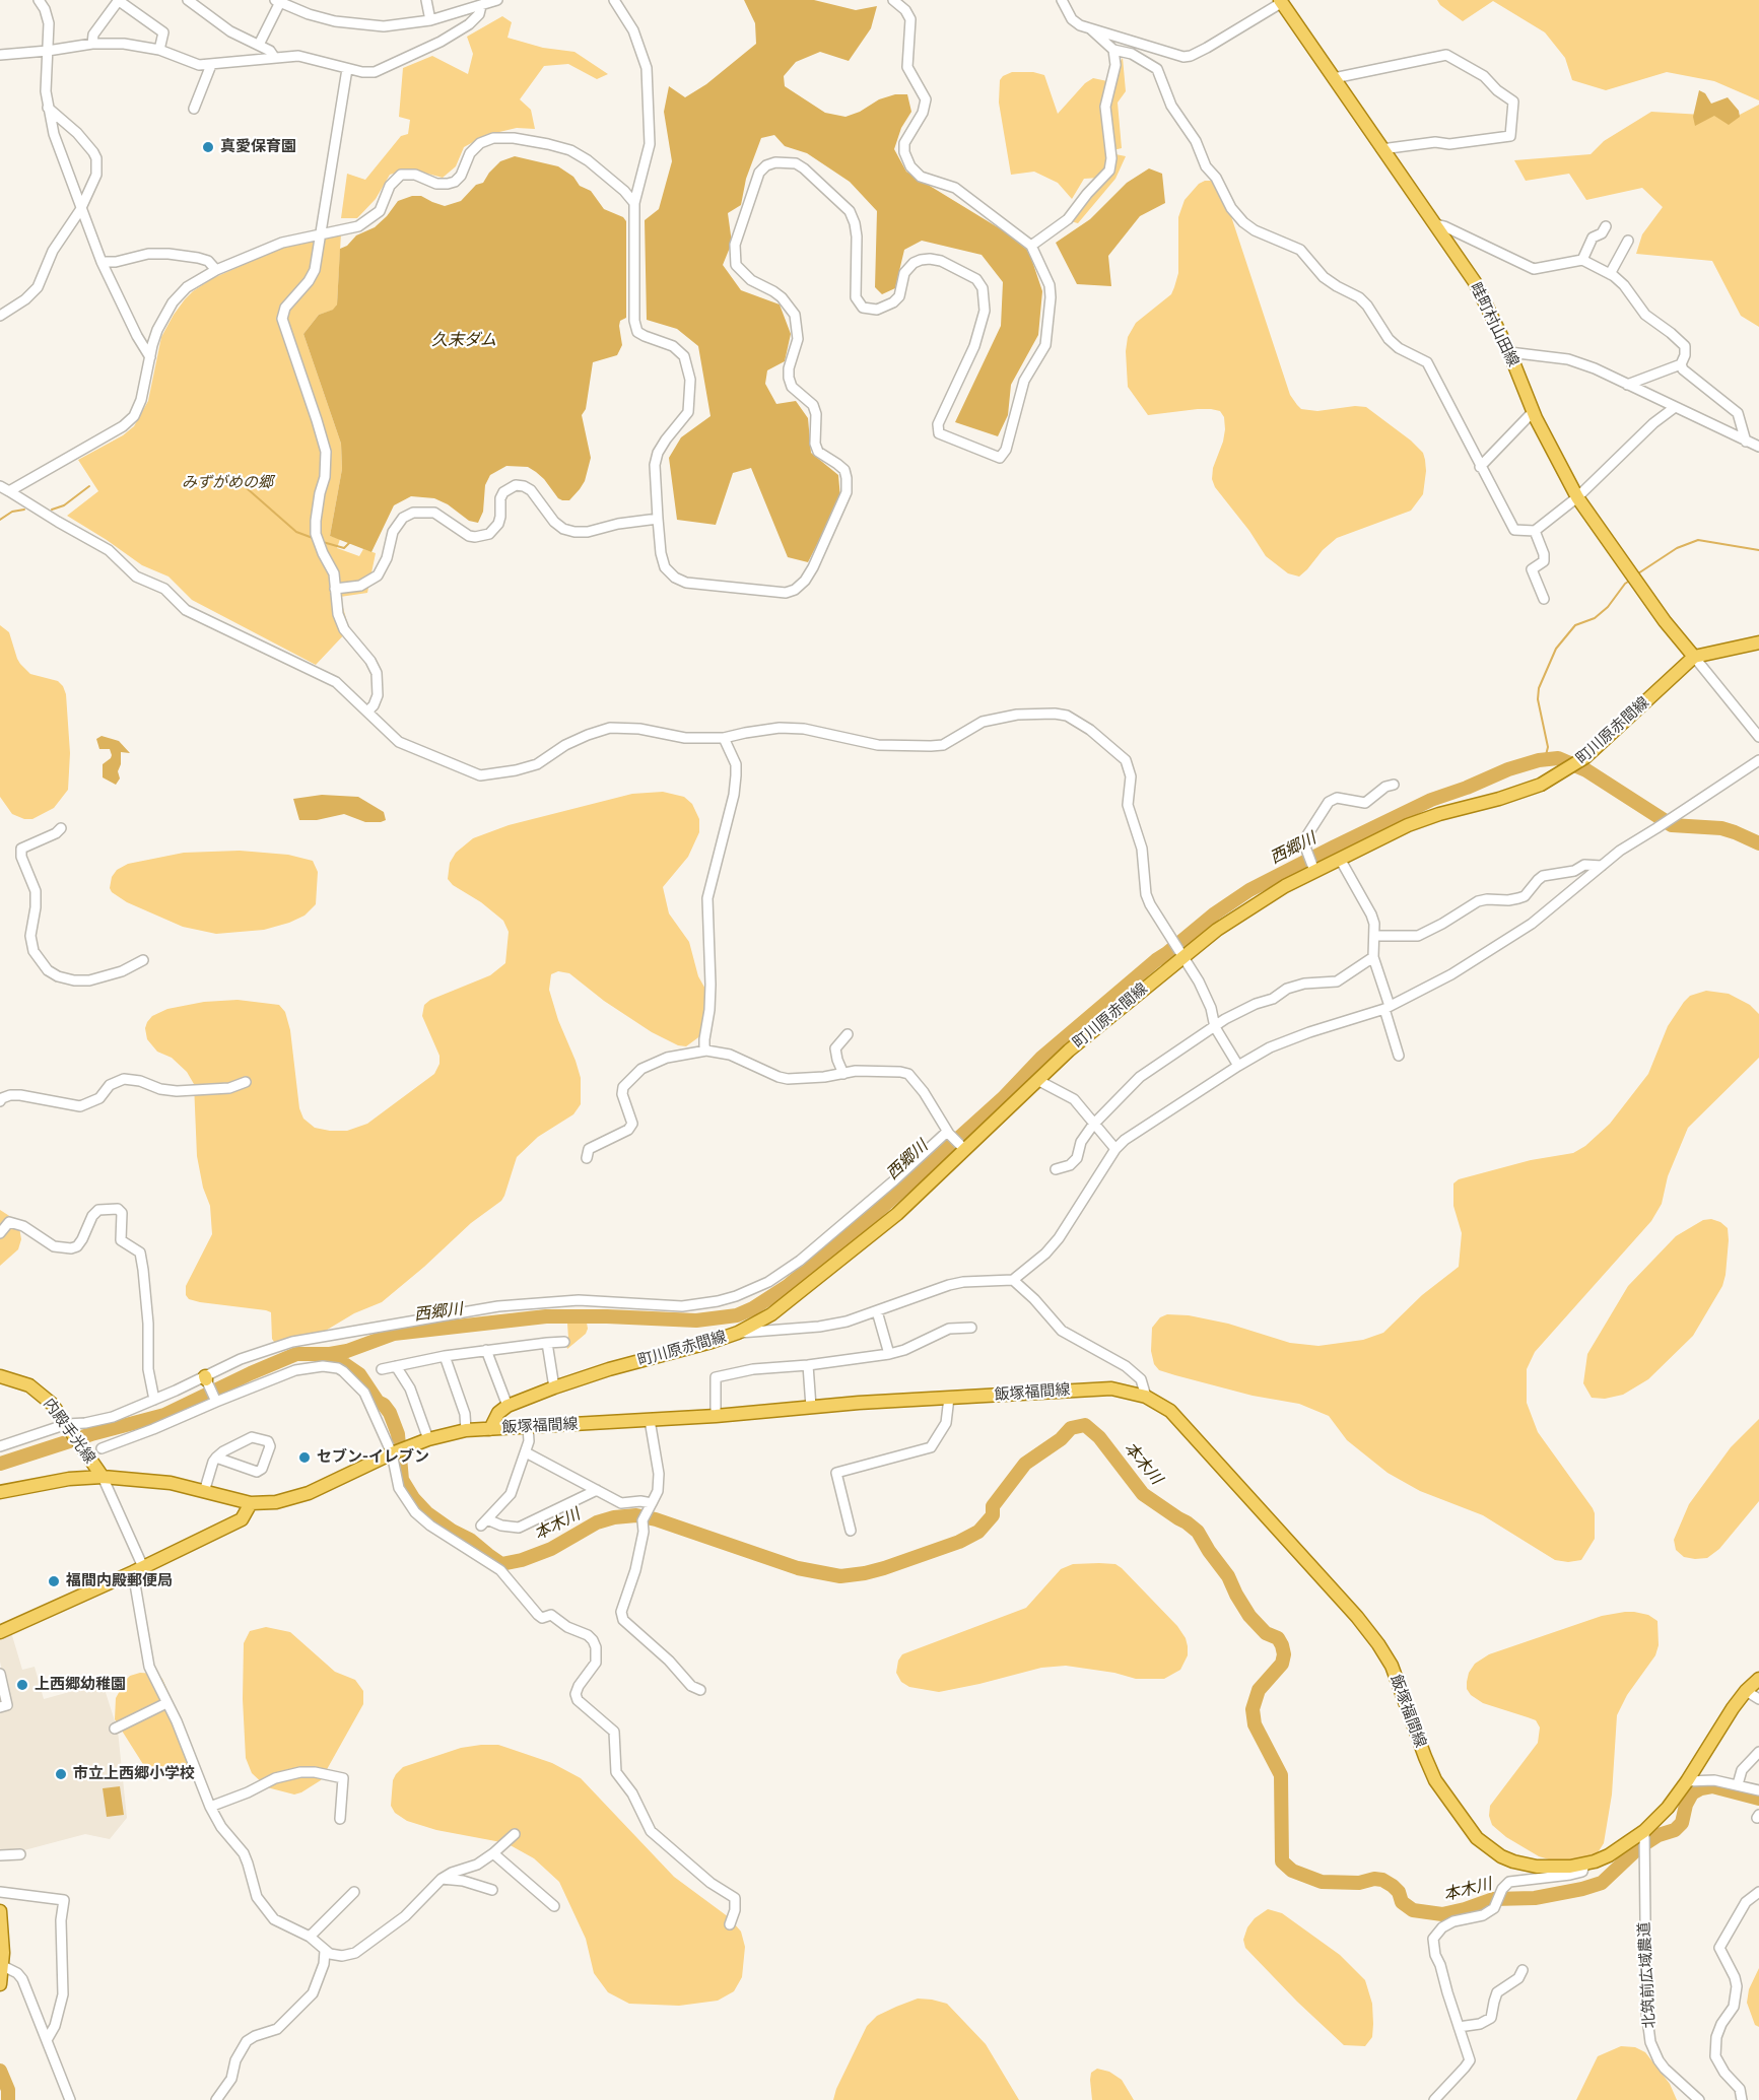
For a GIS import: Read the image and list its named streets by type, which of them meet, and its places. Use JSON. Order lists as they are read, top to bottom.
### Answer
{
  "streets": {
    "main road": [
      "畦町村山田線",
      "町川原赤間線",
      "飯塚福間線",
      "内殿手光線"
    ],
    "street": ["北筑前広域農道"]
  },
  "crossings": [
    ["畦町村山田線", "町川原赤間線"],
    ["飯塚福間線", "内殿手光線"],
    ["飯塚福間線", "北筑前広域農道"]
  ],
  "water": ["久末ダム", "西郷川", "本木川"],
  "parks": ["みずがめの郷"],
  "places": [
    "真愛保育園",
    "セブン-イレブン",
    "福間内殿郵便局",
    "上西郷幼稚園",
    "市立上西郷小学校"
  ]
}
